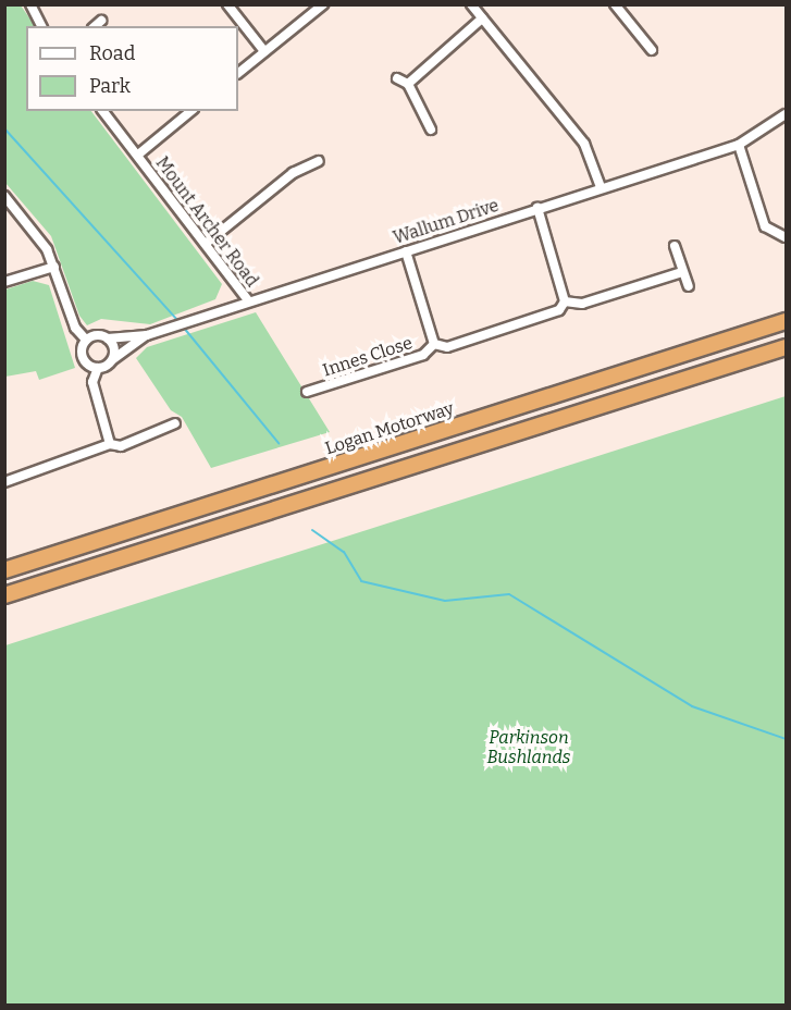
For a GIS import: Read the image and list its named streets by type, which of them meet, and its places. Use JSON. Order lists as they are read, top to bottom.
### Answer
{
  "streets": {
    "highway": ["Logan Motorway"],
    "street": ["Mount Archer Road", "Wallum Drive", "Innes Close"]
  },
  "crossings": [
    ["Mount Archer Road", "Wallum Drive"]
  ],
  "parks": ["Parkinson Bushlands"],
  "legend": ["Road", "Park"]
}
